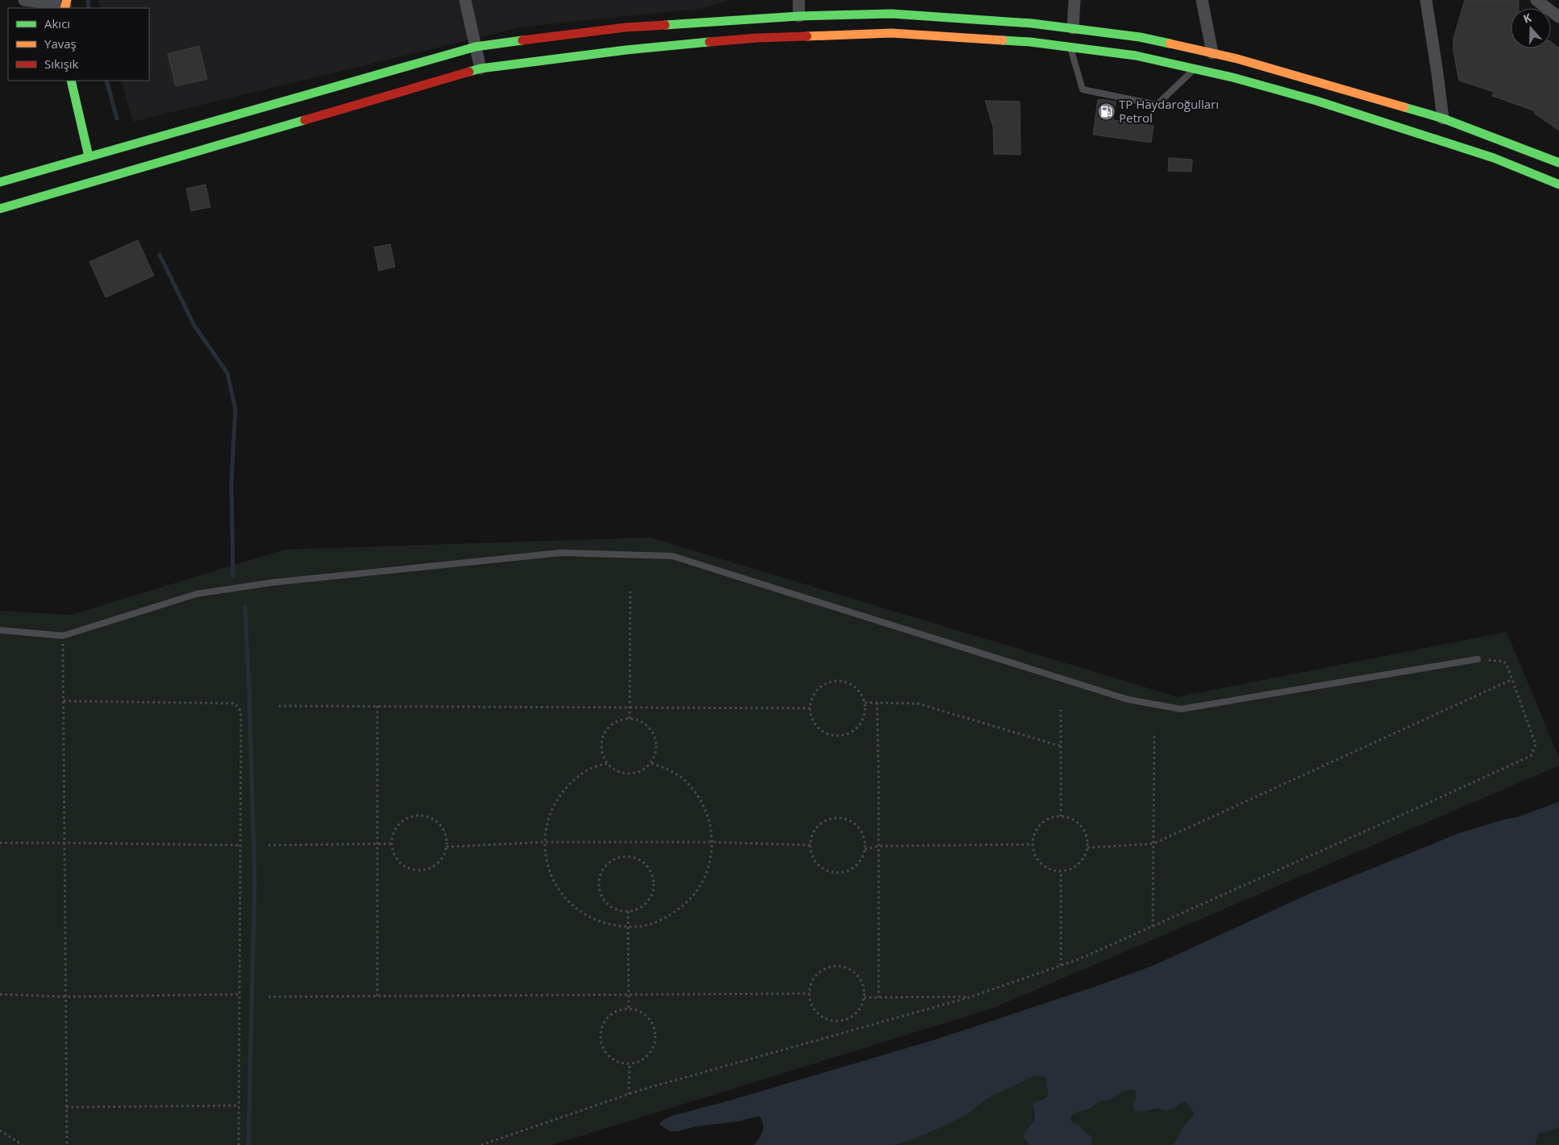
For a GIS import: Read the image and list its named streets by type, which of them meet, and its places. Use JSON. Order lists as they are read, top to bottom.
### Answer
{
  "places": {
    "fuel station": ["TP Haydaroğulları Petrol"]
  },
  "legend": ["Akıcı", "Yavaş", "Sıkışık"],
  "north": "top"
}
